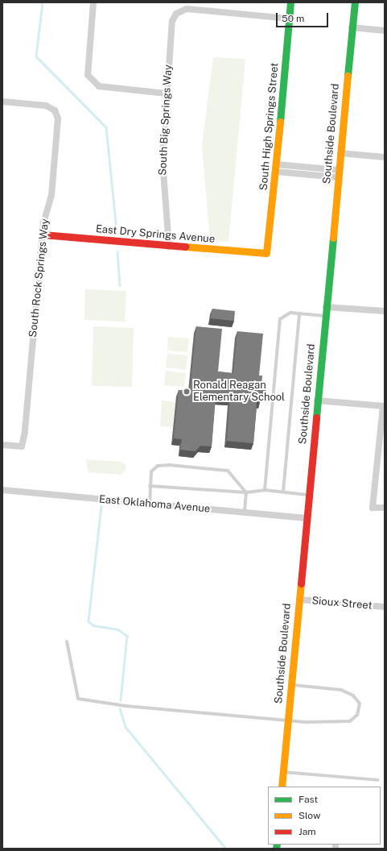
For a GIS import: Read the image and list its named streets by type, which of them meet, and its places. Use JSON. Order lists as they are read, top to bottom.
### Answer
{
  "streets": {
    "main road": ["South High Springs Street", "Southside Boulevard", "East Dry Springs Avenue"],
    "street": [
      "South Big Springs Way",
      "South Rock Springs Way",
      "East Oklahoma Avenue",
      "Sioux Street"
    ]
  },
  "crossings": [
    ["South Big Springs Way", "South High Springs Street"],
    ["South Big Springs Way", "East Dry Springs Avenue"],
    ["South High Springs Street", "East Dry Springs Avenue"],
    ["Southside Boulevard", "East Oklahoma Avenue"],
    ["Southside Boulevard", "Sioux Street"],
    ["East Dry Springs Avenue", "South Rock Springs Way"]
  ],
  "places": ["Ronald Reagan Elementary School"],
  "legend": ["Fast", "Slow", "Jam"],
  "scale_bar": "50 m"
}
